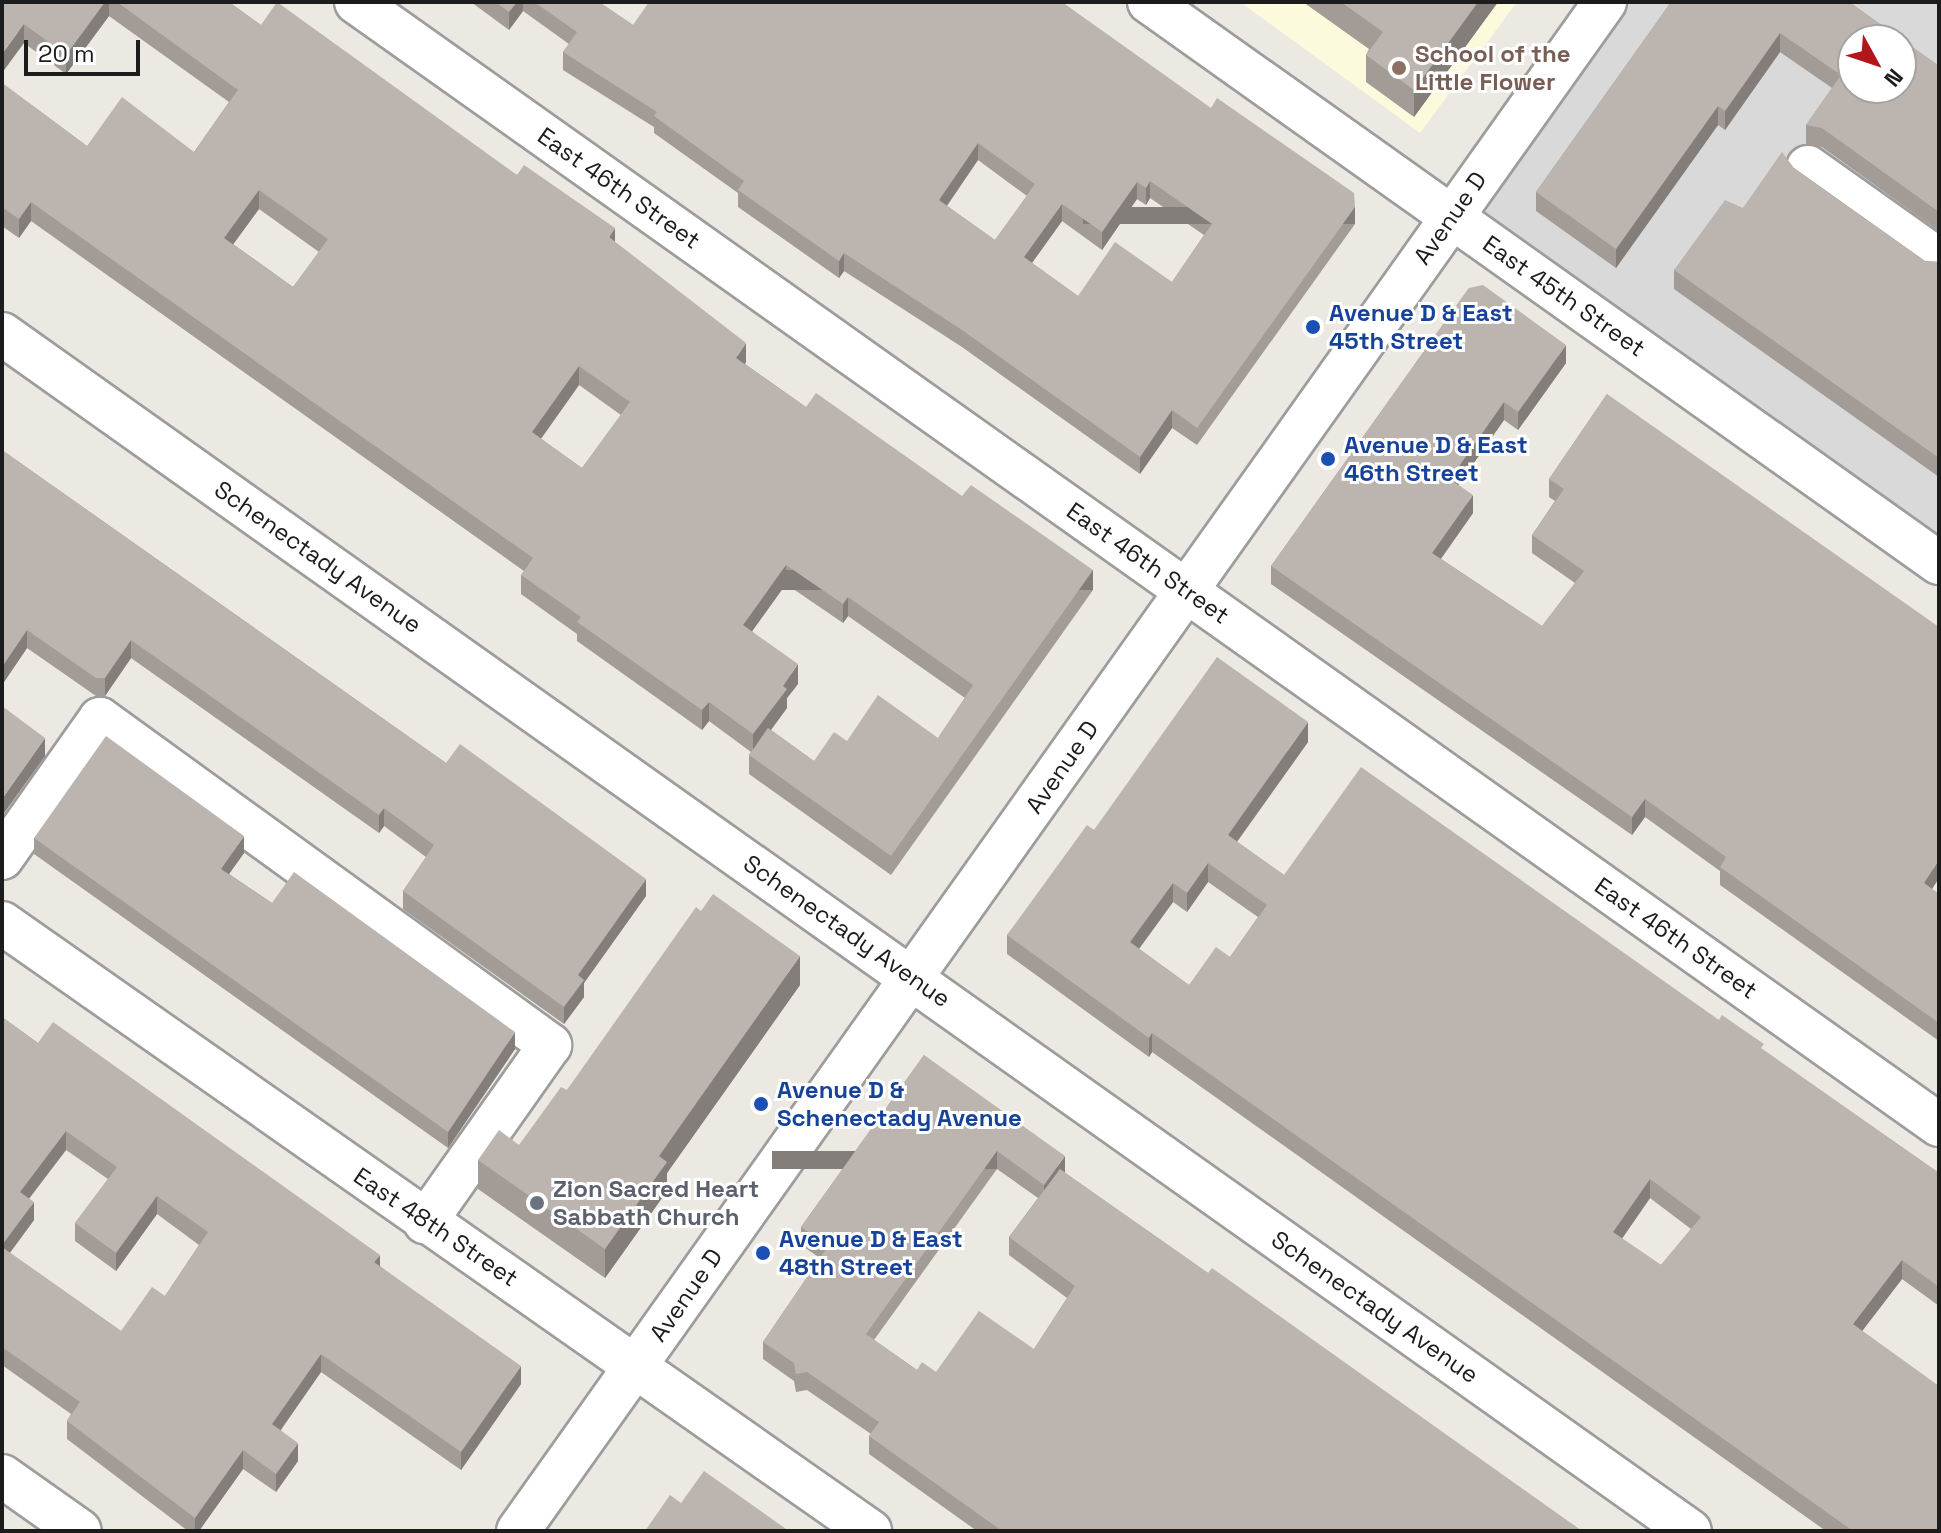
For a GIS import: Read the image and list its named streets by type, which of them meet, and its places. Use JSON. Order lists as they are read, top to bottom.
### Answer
{
  "streets": {
    "street": [
      "East 46th Street",
      "Avenue D",
      "East 45th Street",
      "Schenectady Avenue",
      "East 48th Street"
    ]
  },
  "crossings": [
    ["East 46th Street", "Avenue D"],
    ["Avenue D", "East 45th Street"],
    ["Avenue D", "Schenectady Avenue"],
    ["Avenue D", "East 48th Street"]
  ],
  "places": [
    "School of the Little Flower",
    "Avenue D & East 45th Street",
    "Avenue D & East 46th Street",
    "Avenue D & Schenectady Avenue",
    "Zion Sacred Heart Sabbath Church",
    "Avenue D & East 48th Street"
  ],
  "scale_bar": "20 m",
  "north": "bottom right"
}
